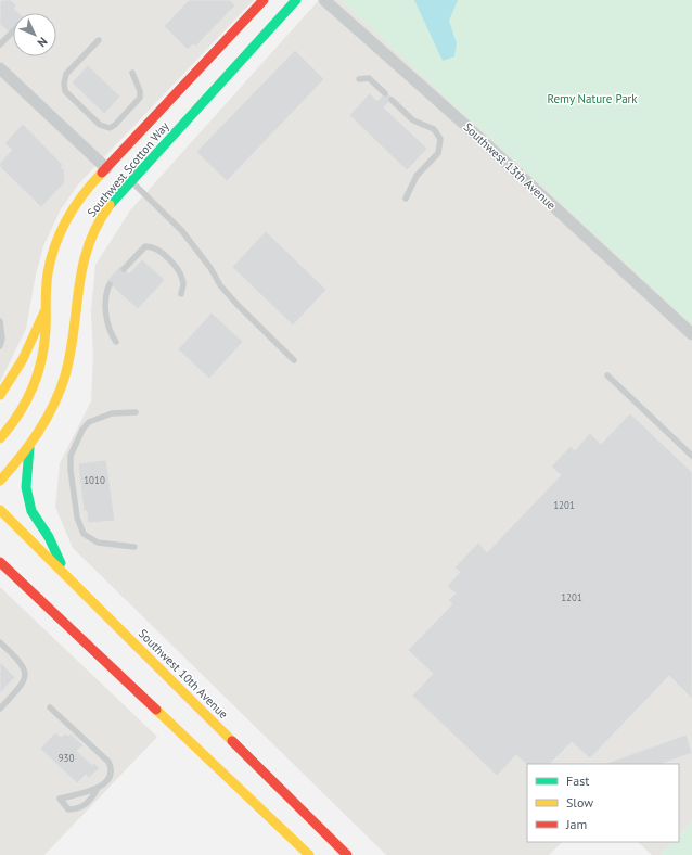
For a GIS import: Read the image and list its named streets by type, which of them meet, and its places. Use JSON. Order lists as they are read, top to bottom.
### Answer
{
  "streets": {
    "main road": ["Southwest Scotton Way", "Southwest 10th Avenue"],
    "street": ["Southwest 13th Avenue"]
  },
  "parks": ["Remy Nature Park"],
  "house_numbers": [
    "1010",
    "1201",
    "1201",
    "930"
  ],
  "legend": ["Fast", "Slow", "Jam"],
  "north": "bottom right"
}
